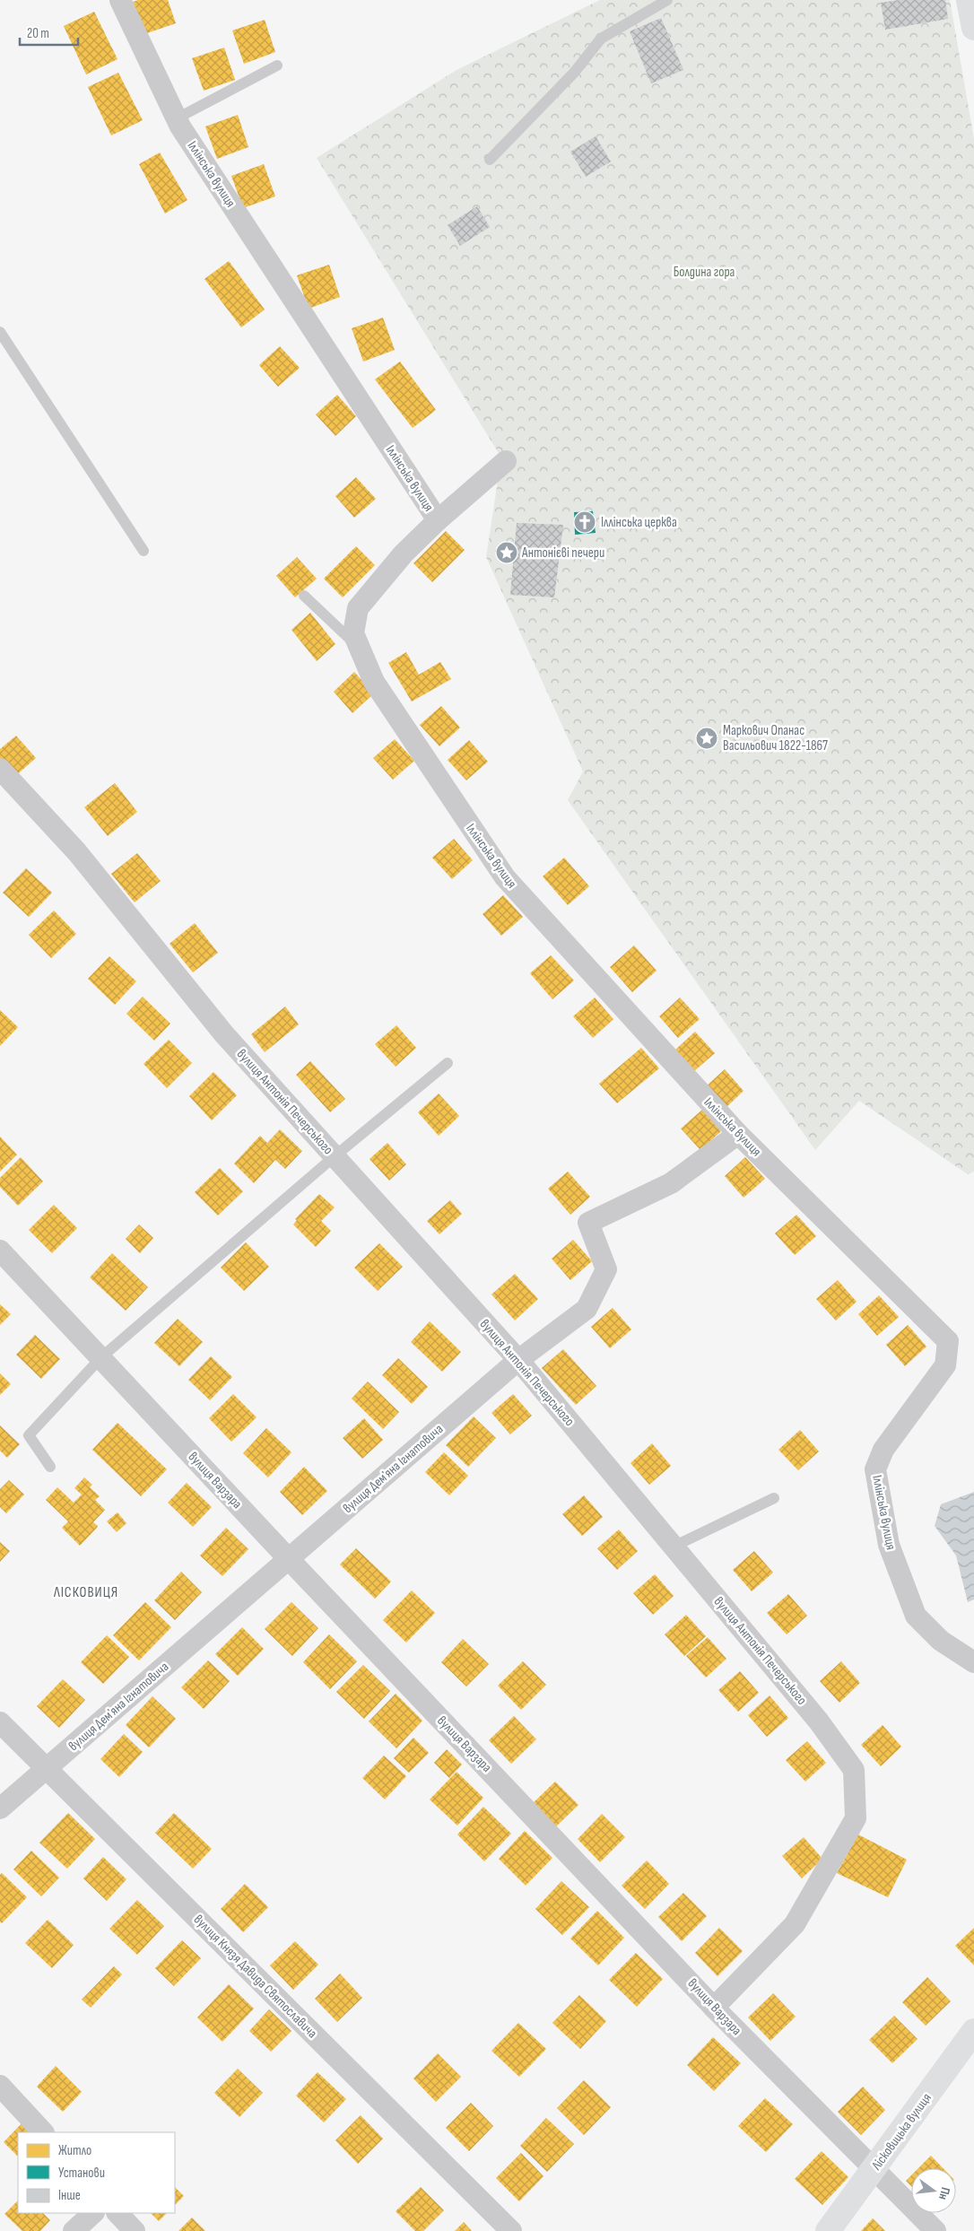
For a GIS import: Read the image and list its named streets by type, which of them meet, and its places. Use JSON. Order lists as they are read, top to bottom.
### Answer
{
  "streets": {
    "main road": ["Лісковицька вулиця"],
    "street": [
      "Іллінська вулиця",
      "вулиця Антонія Печерського",
      "вулиця Демʼяна Ігнатовича",
      "вулиця Варзара",
      "вулиця Князя Давида Святославича"
    ]
  },
  "crossings": [
    ["Іллінська вулиця", "вулиця Демʼяна Ігнатовича"],
    ["вулиця Антонія Печерського", "вулиця Демʼяна Ігнатовича"],
    ["вулиця Антонія Печерського", "вулиця Варзара"],
    ["вулиця Демʼяна Ігнатовича", "вулиця Варзара"],
    ["вулиця Демʼяна Ігнатовича", "вулиця Князя Давида Святославича"],
    ["вулиця Варзара", "Лісковицька вулиця"]
  ],
  "districts": ["ЛІСКОВИЦЯ"],
  "parks": ["Болдина гора"],
  "places": {
    "church": ["Іллінська церква"],
    "place": ["Антонієві печери", "Маркович Опанас Васильович 1822-1867"]
  },
  "legend": ["Житло", "Установи", "Інше"],
  "scale_bar": "20 m",
  "north": "right"
}
